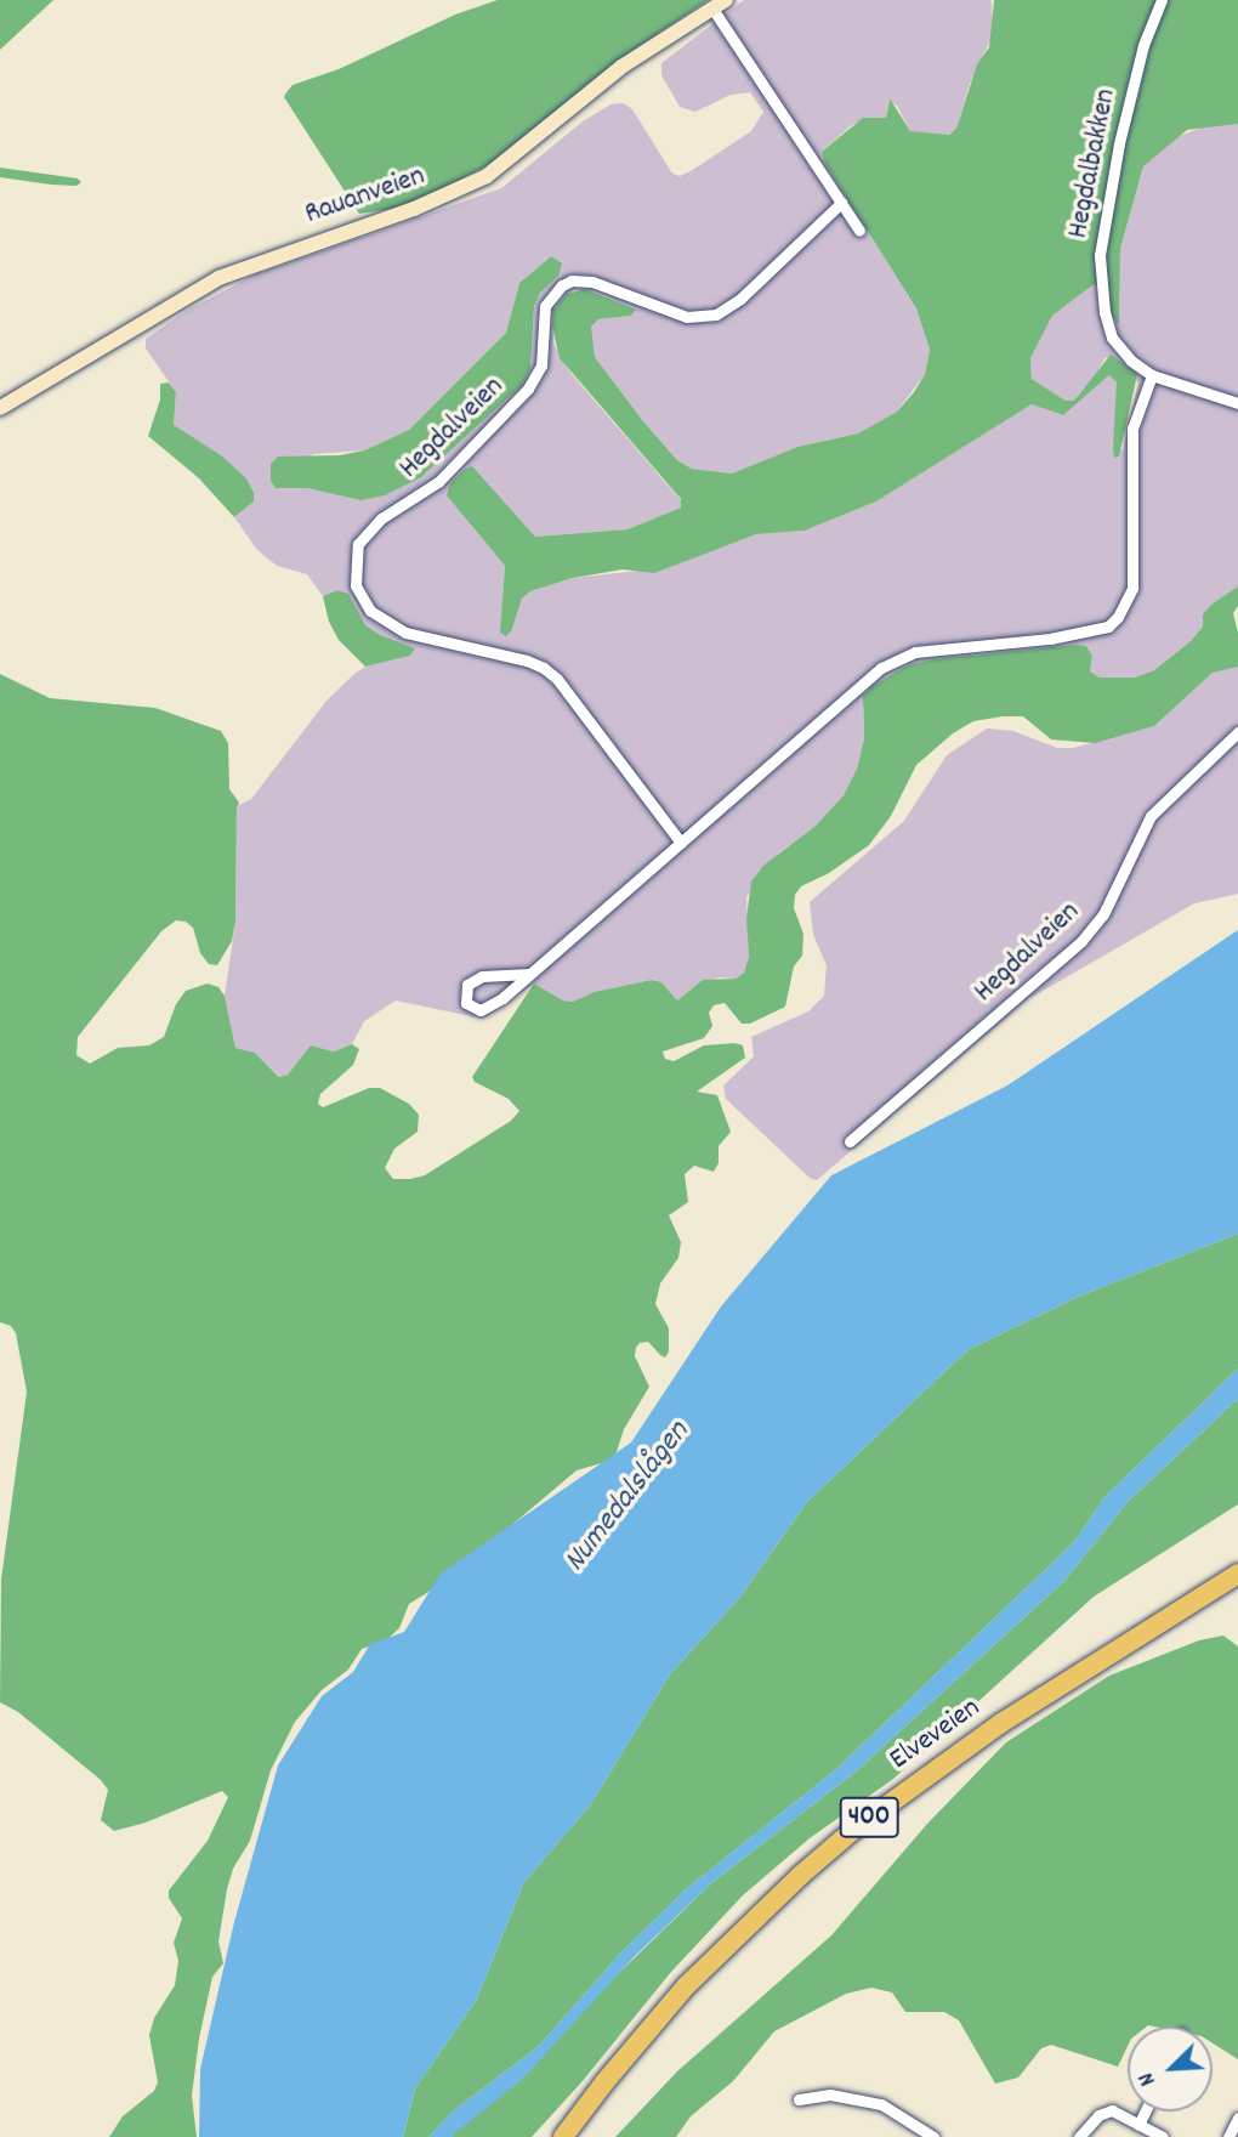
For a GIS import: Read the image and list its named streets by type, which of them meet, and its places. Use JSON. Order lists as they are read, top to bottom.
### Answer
{
  "streets": {
    "highway": ["Elveveien", "400"],
    "main road": ["Rauanveien"],
    "street": ["Hegdalbakken", "Hegdalveien"]
  },
  "water": ["Numedalslågen"],
  "north": "bottom left"
}
